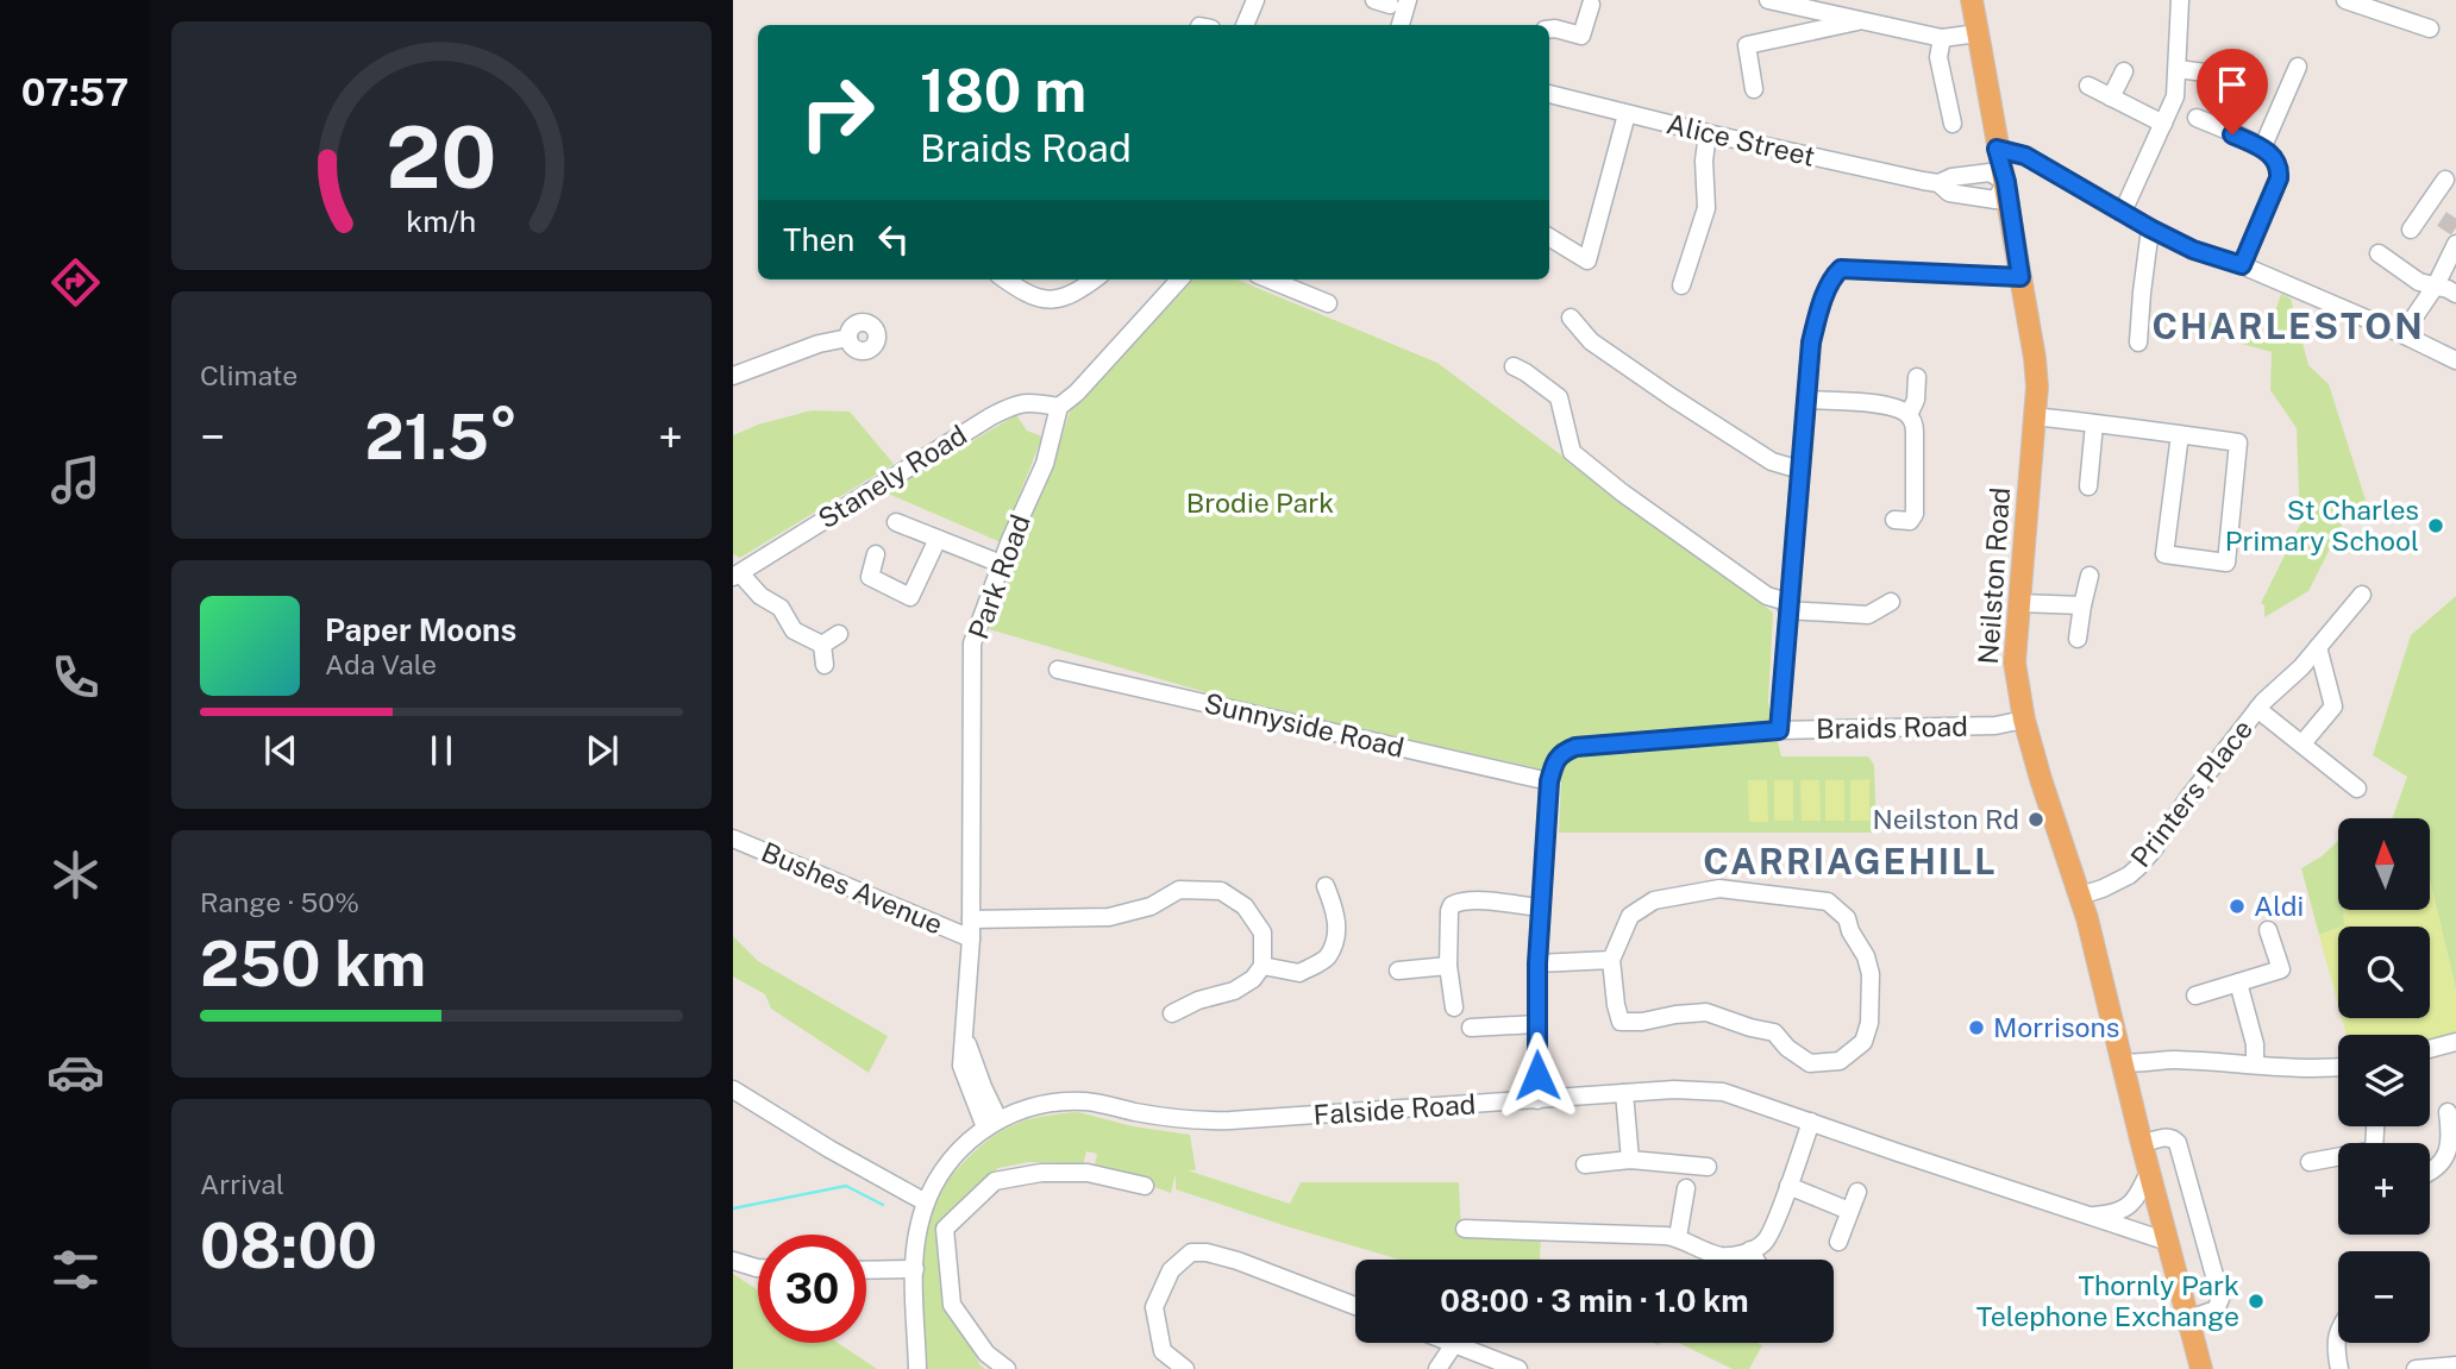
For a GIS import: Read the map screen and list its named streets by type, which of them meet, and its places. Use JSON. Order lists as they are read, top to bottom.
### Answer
{
  "streets": {
    "main road": ["Neilston Road"],
    "street": [
      "Alice Street",
      "Stanely Road",
      "Park Road",
      "Sunnyside Road",
      "Braids Road",
      "Printers Place",
      "Bushes Avenue",
      "Falside Road"
    ]
  },
  "crossings": [
    ["Alice Street", "Neilston Road"],
    ["Stanely Road", "Park Road"],
    ["Neilston Road", "Braids Road"],
    ["Neilston Road", "Printers Place"],
    ["Neilston Road", "Falside Road"],
    ["Park Road", "Bushes Avenue"],
    ["Park Road", "Falside Road"],
    ["Sunnyside Road", "Braids Road"],
    ["Braids Road", "Falside Road"]
  ],
  "districts": ["CHARLESTON", "CARRIAGEHILL"],
  "parks": ["Brodie Park"],
  "places": [
    "St Charles Primary School",
    "Neilston Rd",
    "Aldi",
    "Morrisons",
    "Thornly Park Telephone Exchange"
  ],
  "north": "top",
  "page": {
    "tabs": "07:57",
    "turn": ["180 m", "Braids Road"],
    "then": "Then",
    "tile": [
      "Climate",
      ["Range · 50%", "250 km"],
      ["Arrival", "08:00"]
    ],
    "heat": ["−", "21.5°", "+"],
    "song": ["Paper Moons", "Ada Vale"],
    "map_buttons": ["+", "−"],
    "limit": "30",
    "trip": "08:00 · 3 min · 1.0 km",
    "gauge": ["20", "km/h"]
  }
}
